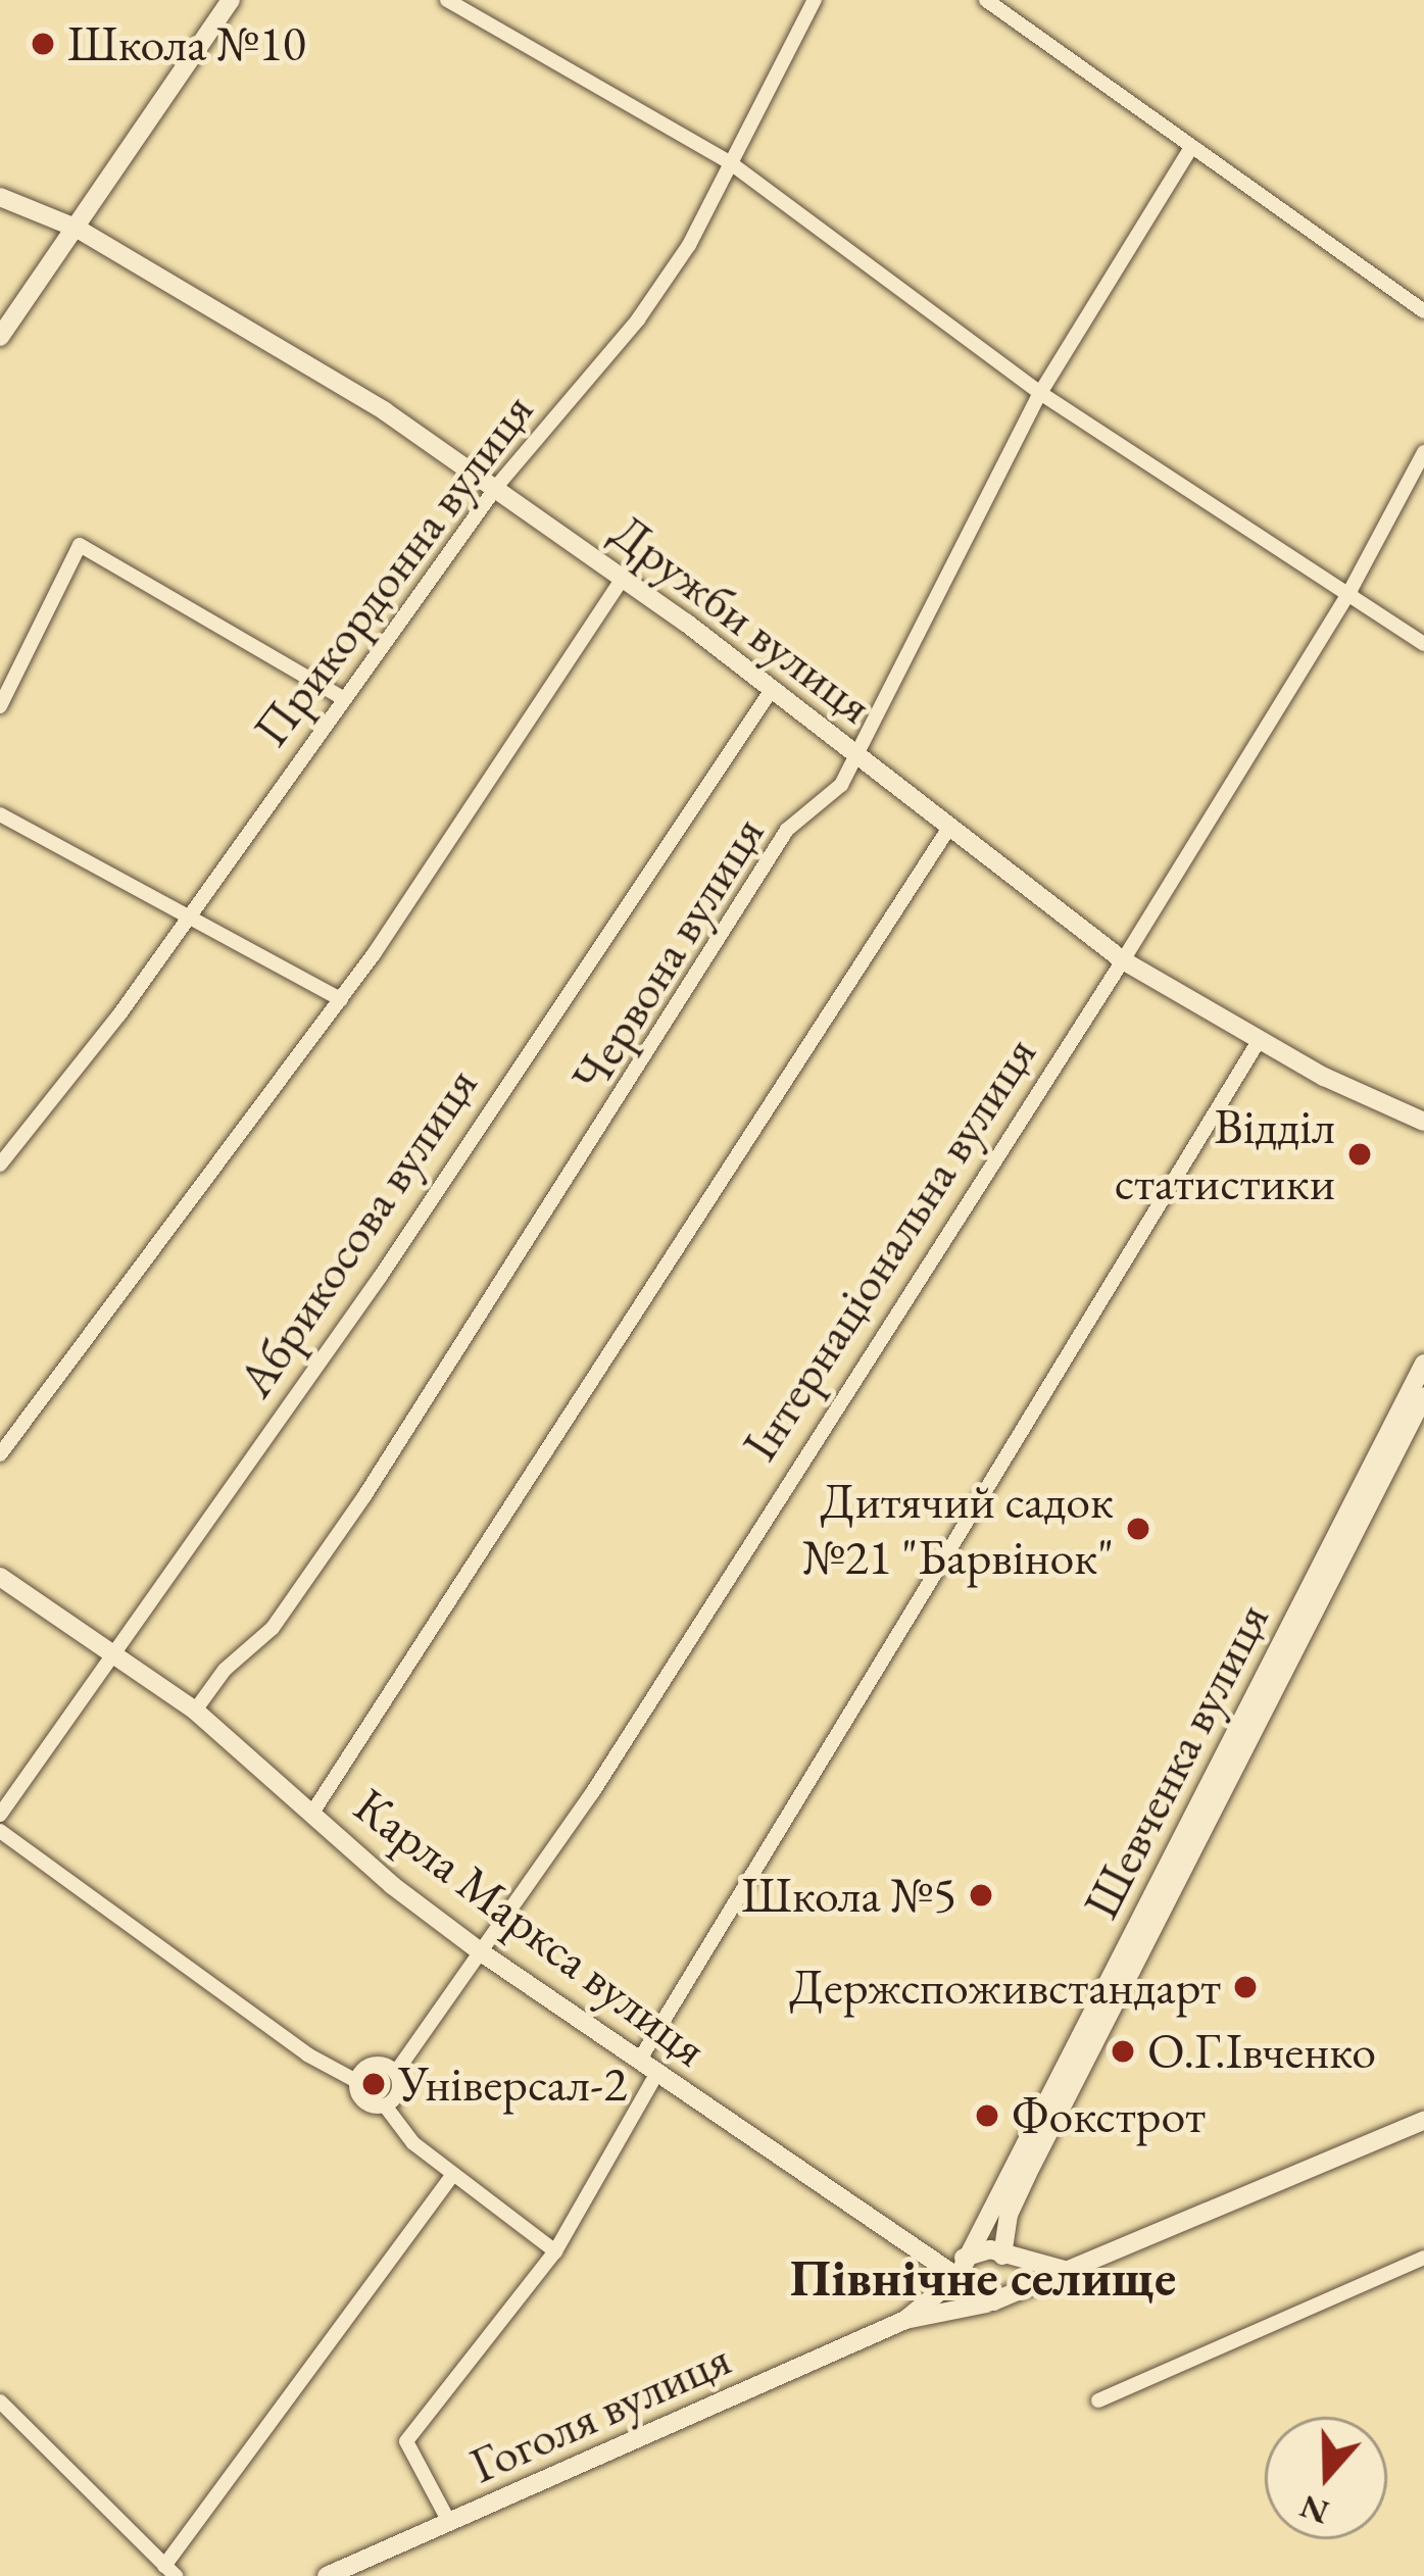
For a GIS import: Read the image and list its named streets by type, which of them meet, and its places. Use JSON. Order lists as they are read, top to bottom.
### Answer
{
  "streets": {
    "street": [
      "Прикордонна вулиця",
      "Дружби вулиця",
      "Червона вулиця",
      "Абрикосова вулиця",
      "Інтернаціональна вулиця",
      "Шевченка вулиця",
      "Карла Маркса вулиця",
      "Гоголя вулиця"
    ]
  },
  "crossings": [
    ["Прикордонна вулиця", "Дружби вулиця"],
    ["Дружби вулиця", "Червона вулиця"],
    ["Дружби вулиця", "Абрикосова вулиця"],
    ["Дружби вулиця", "Інтернаціональна вулиця"],
    ["Червона вулиця", "Карла Маркса вулиця"],
    ["Абрикосова вулиця", "Карла Маркса вулиця"],
    ["Інтернаціональна вулиця", "Карла Маркса вулиця"],
    ["Шевченка вулиця", "Карла Маркса вулиця"],
    ["Шевченка вулиця", "Гоголя вулиця"],
    ["Карла Маркса вулиця", "Гоголя вулиця"]
  ],
  "districts": ["Північне селище"],
  "places": [
    "Школа №10",
    "Відділ статистики",
    "Дитячий садок №21 \"Барвінок\"",
    "Школа №5",
    "Держспоживстандарт",
    "О.Г.Івченко",
    "Універсал-2",
    "Фокстрот"
  ],
  "north": "bottom"
}
